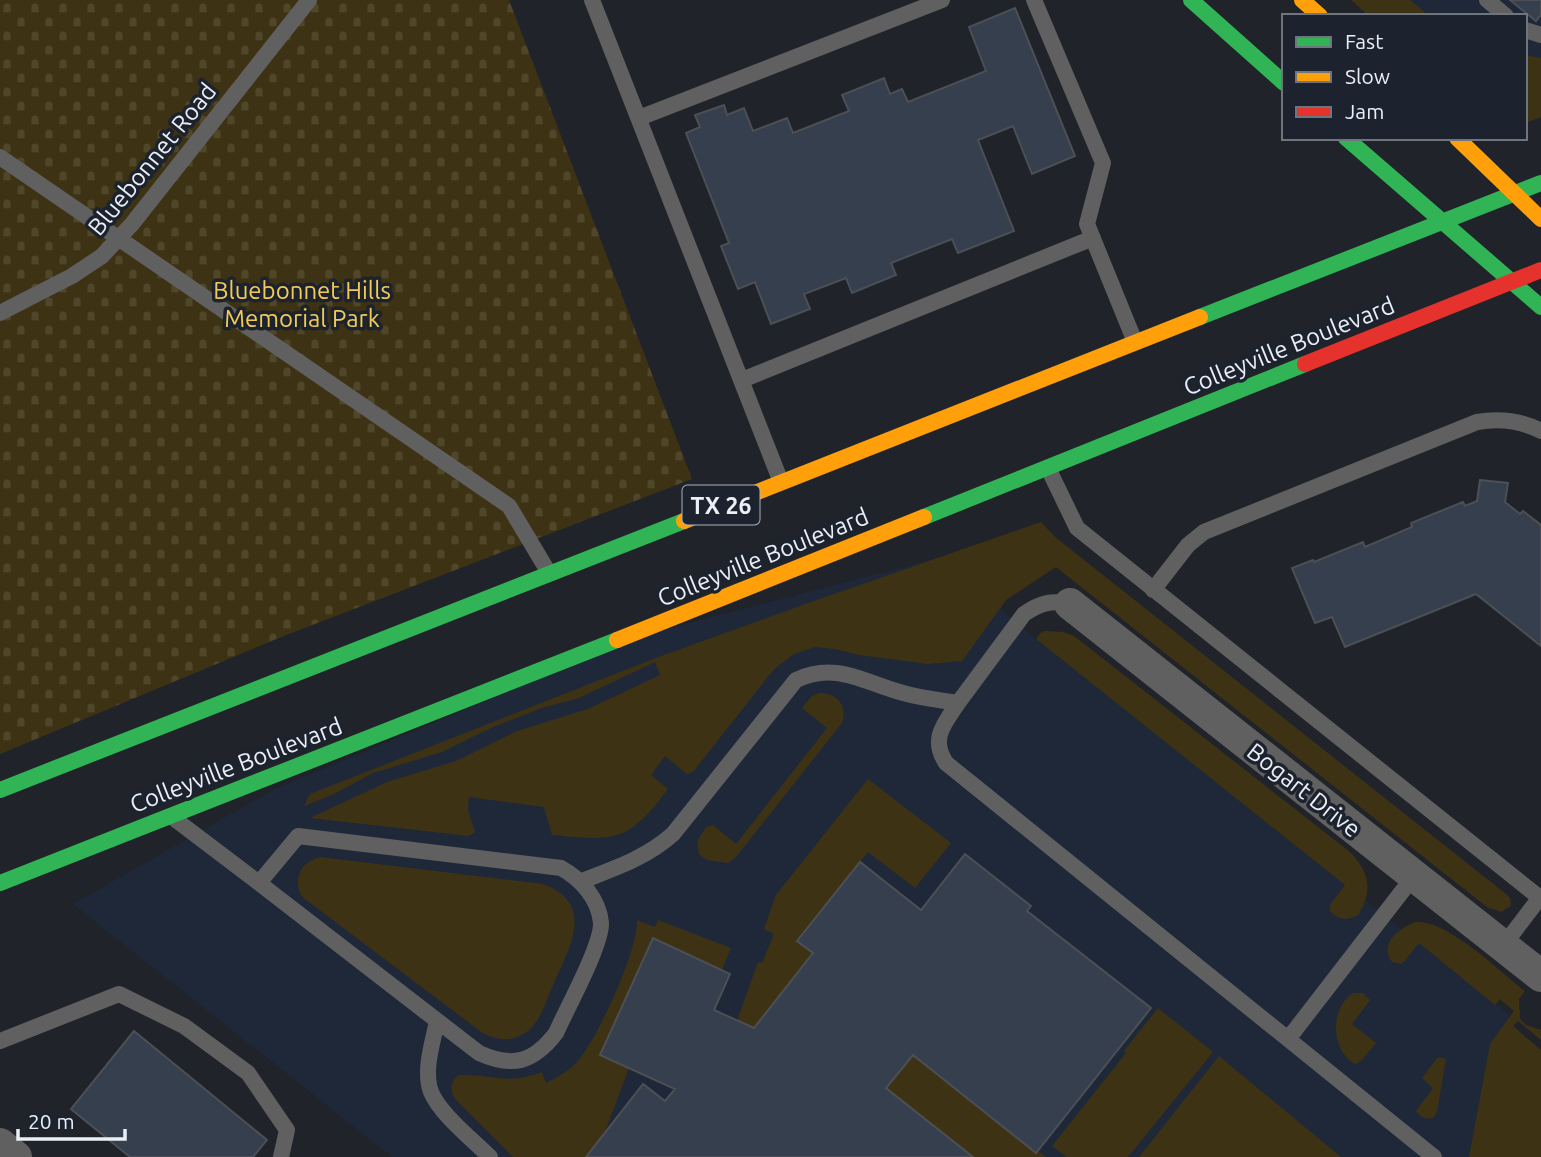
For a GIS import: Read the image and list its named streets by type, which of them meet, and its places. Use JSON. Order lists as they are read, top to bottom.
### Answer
{
  "streets": {
    "main road": ["Colleyville Boulevard", "TX 26"],
    "street": ["Bogart Drive"],
    "lane": ["Bluebonnet Road"]
  },
  "parks": ["Bluebonnet Hills Memorial Park"],
  "legend": ["Fast", "Slow", "Jam"],
  "scale_bar": "20 m"
}
